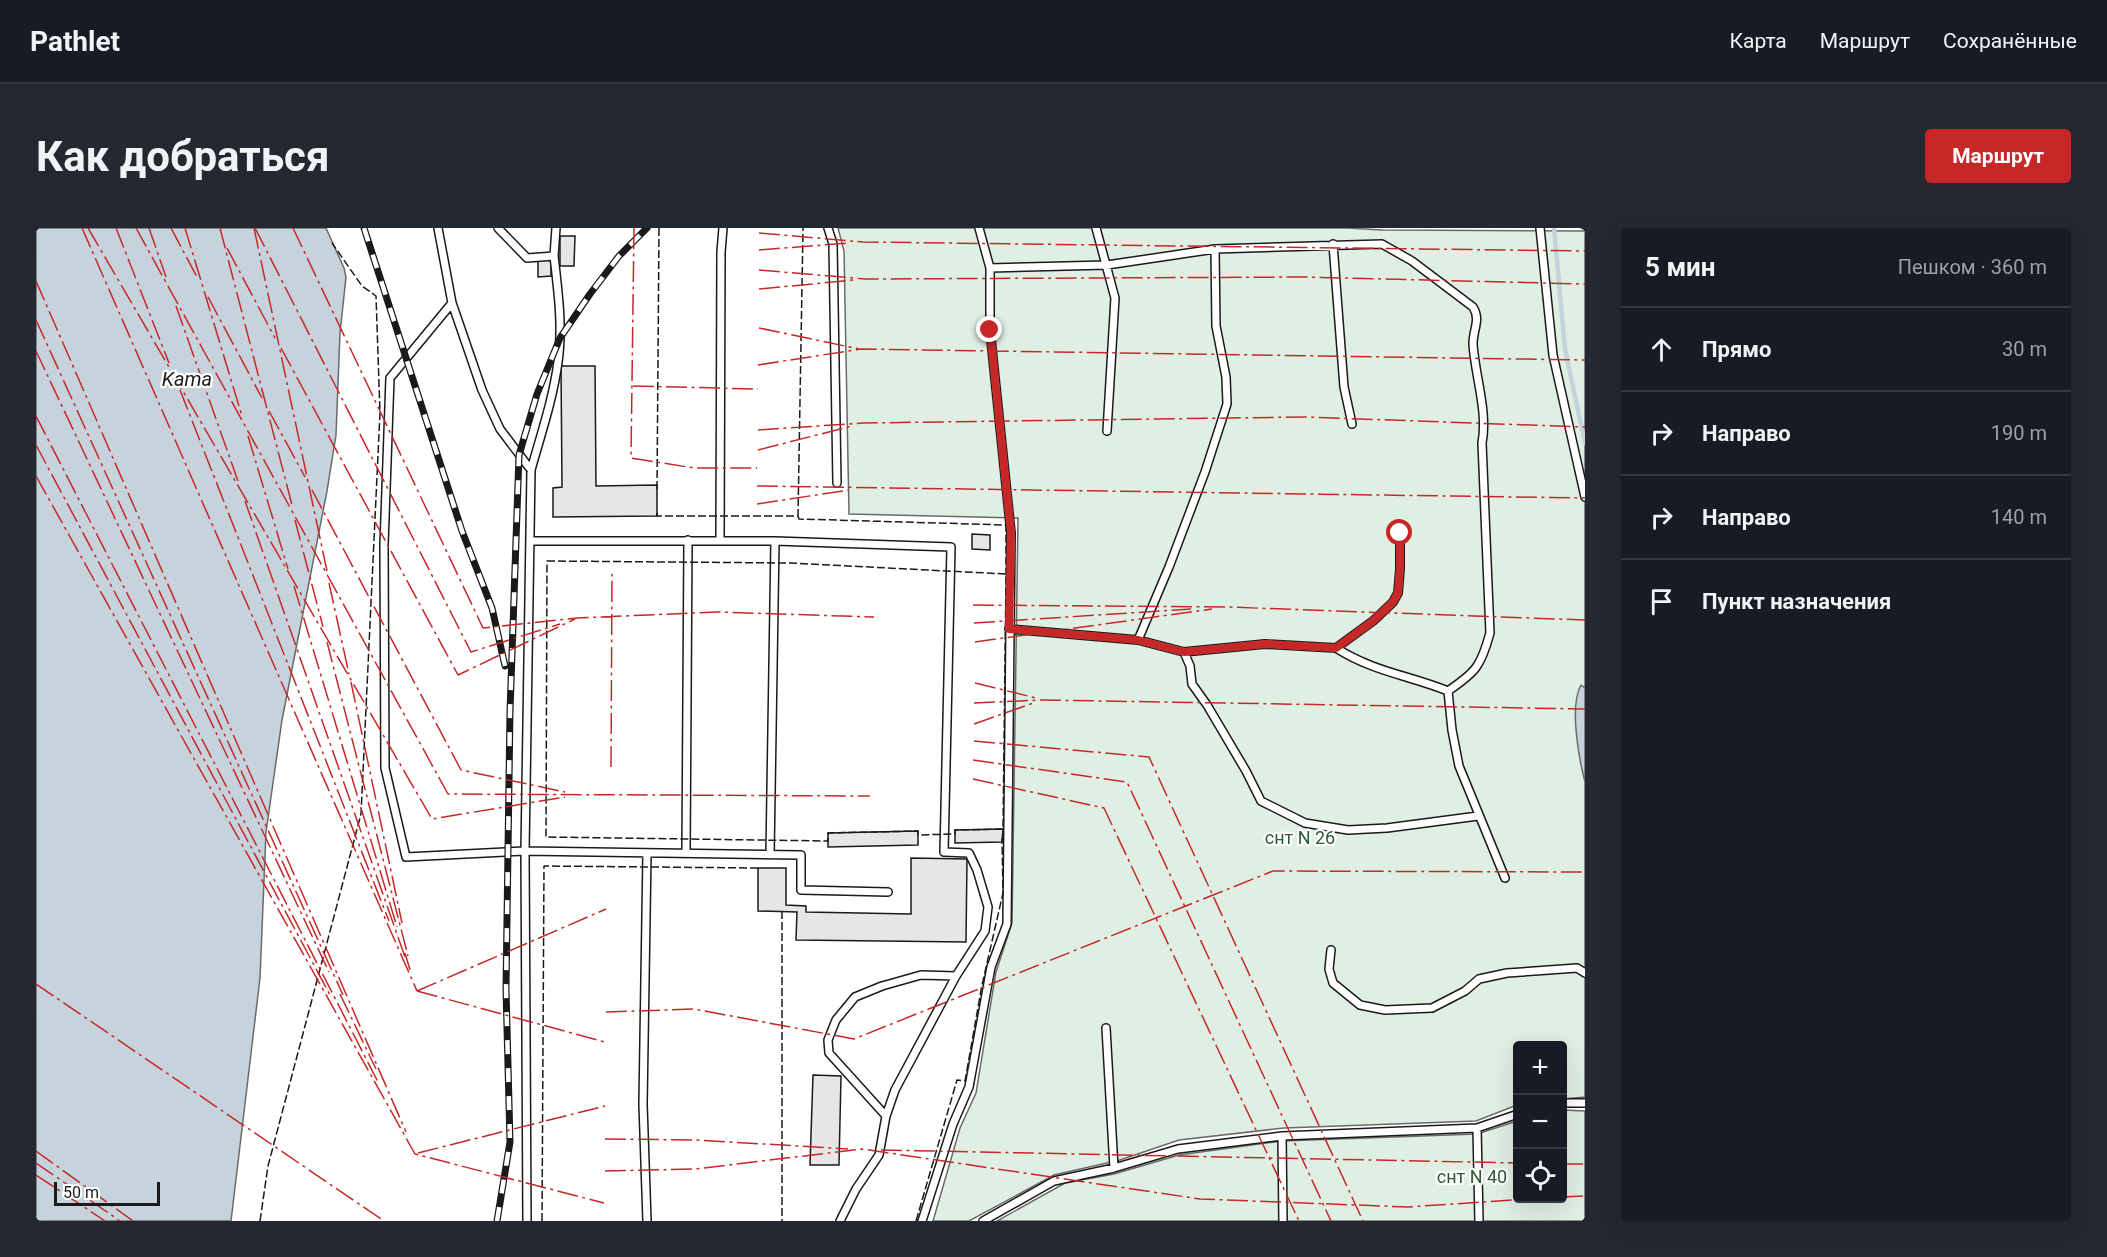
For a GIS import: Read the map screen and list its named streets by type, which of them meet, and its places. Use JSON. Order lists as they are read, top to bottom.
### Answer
{
  "water": ["Kama"],
  "parks": ["снт N 26", "снт N 40"],
  "scale_bar": "50 m",
  "page": {
    "header": "Pathlet",
    "nav": ["Карта", "Маршрут", "Сохранённые"],
    "buttons": "Маршрут",
    "title": "Как добраться",
    "heading": ["5 мин", "Пешком · 360 m"],
    "list": [
      ["Прямо", "30 m"],
      ["Направо", "190 m"],
      ["Направо", "140 m"],
      "Пункт назначения"
    ],
    "map_buttons": ["+", "−"],
    "scale": "50 m"
  }
}
